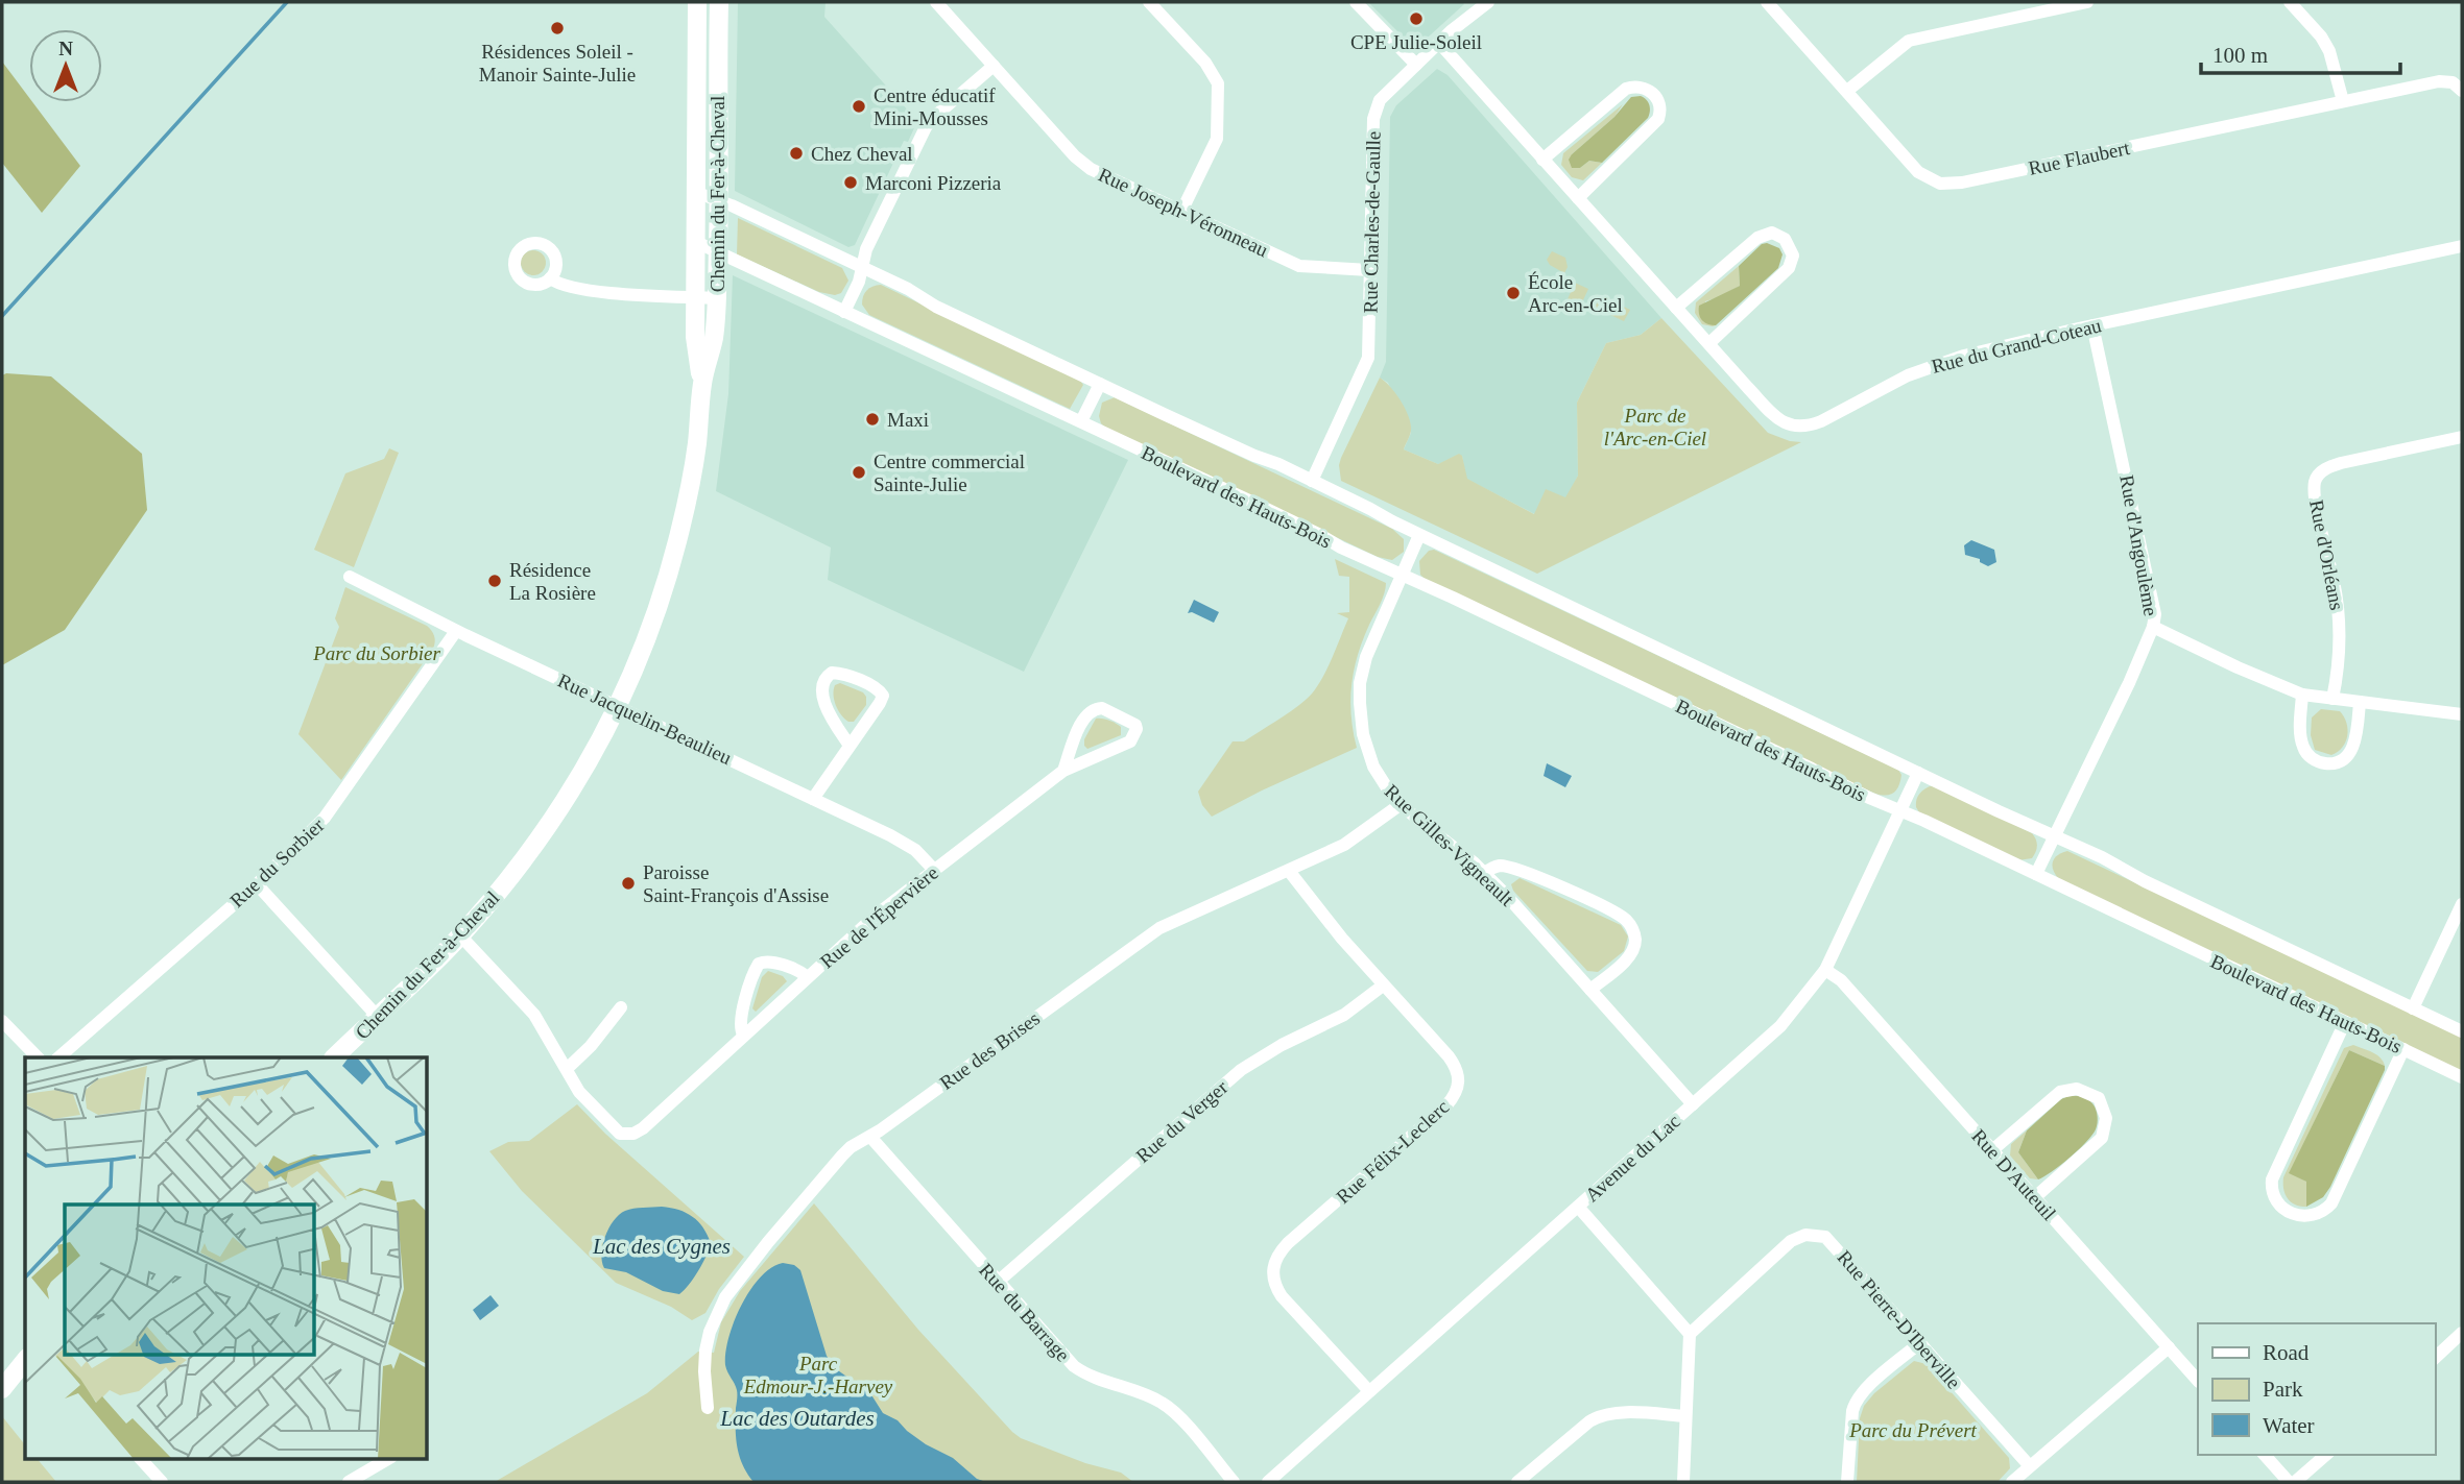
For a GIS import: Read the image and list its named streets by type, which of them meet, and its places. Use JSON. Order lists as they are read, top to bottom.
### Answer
{
  "streets": {
    "street": [
      "Rue Flaubert",
      "Chemin du Fer-à-Cheval",
      "Rue Joseph-Véronneau",
      "Rue Charles-de-Gaulle",
      "Rue du Grand-Coteau",
      "Boulevard des Hauts-Bois",
      "Rue d'Angoulème",
      "Rue d'Orléans",
      "Rue Jacquelin-Beaulieu",
      "Rue Gilles-Vigneault",
      "Rue du Sorbier",
      "Rue de l'Épervière",
      "Rue des Brises",
      "Rue du Verger",
      "Rue Félix-Leclerc",
      "Avenue du Lac",
      "Rue D'Auteuil",
      "Rue du Barrage",
      "Rue Pierre-D'Iberville"
    ]
  },
  "crossings": [
    ["Chemin du Fer-à-Cheval", "Boulevard des Hauts-Bois"],
    ["Chemin du Fer-à-Cheval", "Rue Jacquelin-Beaulieu"],
    ["Chemin du Fer-à-Cheval", "Rue de l'Épervière"],
    ["Rue Joseph-Véronneau", "Rue Charles-de-Gaulle"],
    ["Rue Charles-de-Gaulle", "Rue du Grand-Coteau"],
    ["Rue Charles-de-Gaulle", "Boulevard des Hauts-Bois"],
    ["Rue du Grand-Coteau", "Rue d'Angoulème"],
    ["Boulevard des Hauts-Bois", "Rue d'Angoulème"],
    ["Boulevard des Hauts-Bois", "Rue Gilles-Vigneault"],
    ["Boulevard des Hauts-Bois", "Avenue du Lac"],
    ["Rue Jacquelin-Beaulieu", "Rue du Sorbier"],
    ["Rue Jacquelin-Beaulieu", "Rue de l'Épervière"],
    ["Rue Gilles-Vigneault", "Rue des Brises"],
    ["Rue Gilles-Vigneault", "Avenue du Lac"],
    ["Rue des Brises", "Rue Félix-Leclerc"],
    ["Rue des Brises", "Rue du Barrage"],
    ["Rue du Verger", "Rue Félix-Leclerc"],
    ["Rue du Verger", "Rue du Barrage"],
    ["Rue Félix-Leclerc", "Avenue du Lac"],
    ["Avenue du Lac", "Rue D'Auteuil"]
  ],
  "water": ["Lac des Cygnes", "Lac des Outardes"],
  "parks": [
    "Parc de l'Arc-en-Ciel",
    "Parc du Sorbier",
    "Parc Edmour-J.-Harvey",
    "Parc du Prévert"
  ],
  "places": [
    "CPE Julie-Soleil",
    "Résidences Soleil - Manoir Sainte-Julie",
    "Centre éducatif Mini-Mousses",
    "Chez Cheval",
    "Marconi Pizzeria",
    "École Arc-en-Ciel",
    "Maxi",
    "Centre commercial Sainte-Julie",
    "Résidence La Rosière",
    "Paroisse Saint-François d'Assise"
  ],
  "legend": ["Road", "Park", "Water"],
  "scale_bar": "100 m",
  "north": "top"
}
